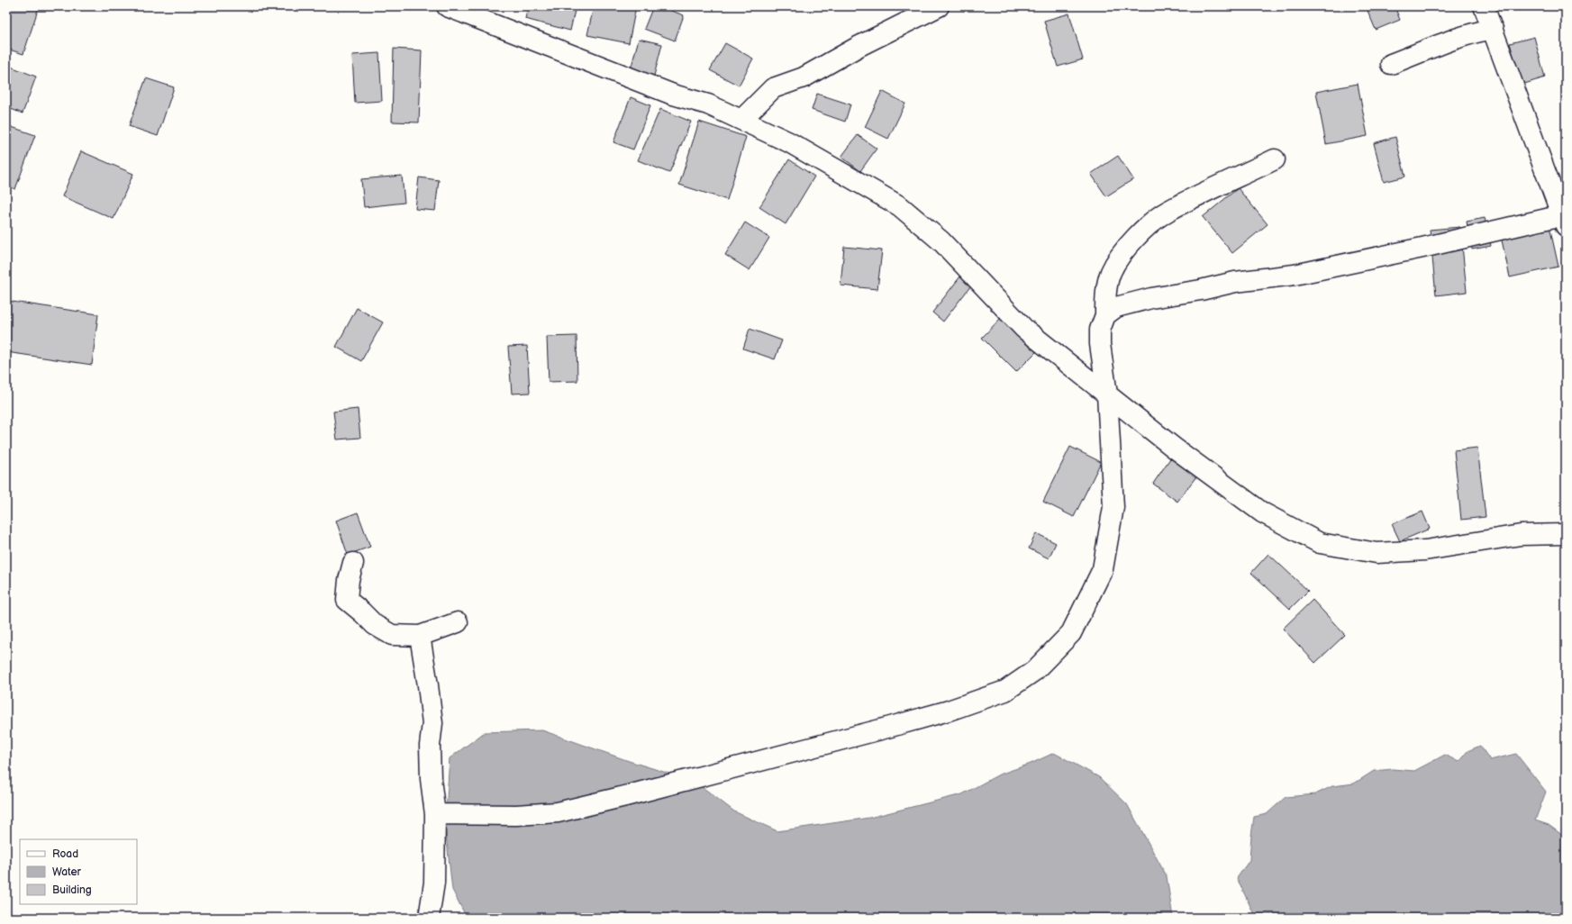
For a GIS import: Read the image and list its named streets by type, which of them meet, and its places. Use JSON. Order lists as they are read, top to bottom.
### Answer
{
  "legend": ["Road", "Water", "Building"]
}
